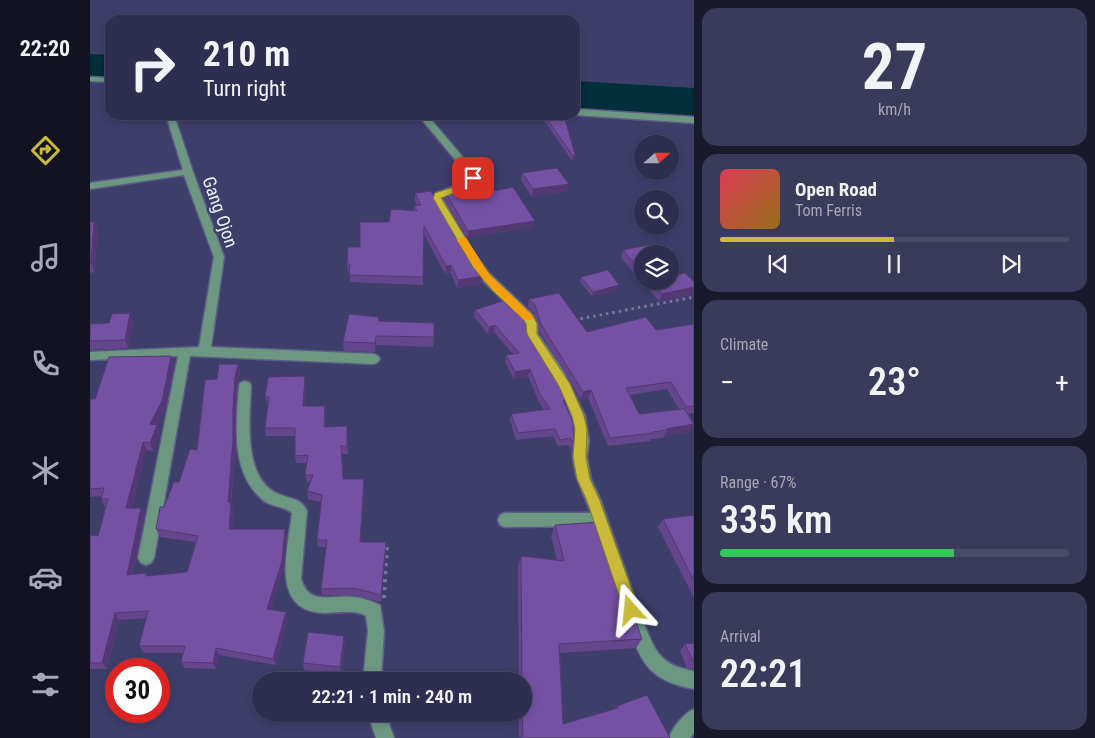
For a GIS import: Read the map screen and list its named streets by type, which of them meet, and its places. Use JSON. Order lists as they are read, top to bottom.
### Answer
{
  "streets": {
    "street": ["Gang Ojon"]
  },
  "north": "right",
  "page": {
    "tabs": "22:20",
    "tile": [
      ["27", "km/h"],
      "Climate",
      ["Range · 67%", "335 km"],
      ["Arrival", "22:21"]
    ],
    "turn": ["210 m", "Turn right"],
    "song": ["Open Road", "Tom Ferris"],
    "heat": ["−", "23°", "+"],
    "limit": "30",
    "trip": "22:21 · 1 min · 240 m"
  }
}
